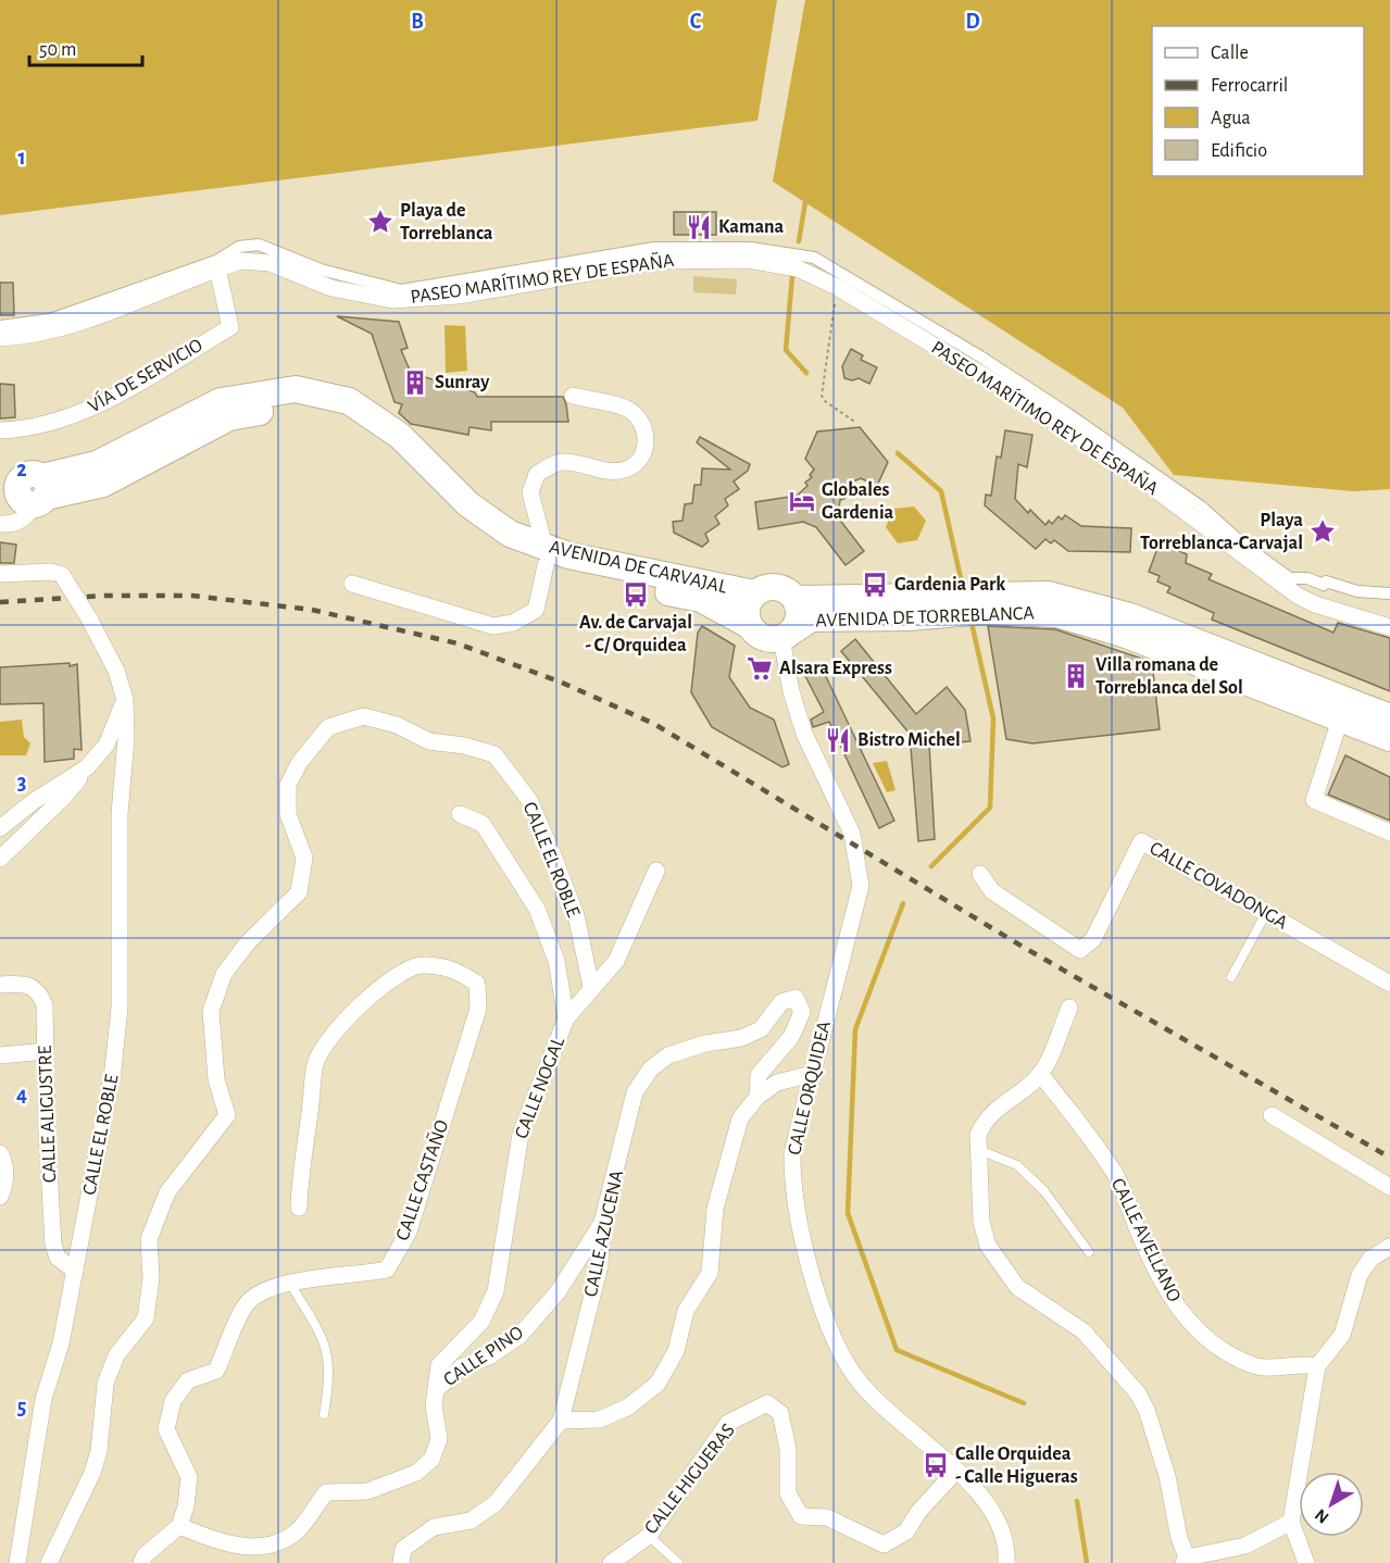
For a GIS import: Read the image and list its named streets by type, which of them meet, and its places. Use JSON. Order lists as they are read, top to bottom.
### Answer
{
  "streets": {
    "main road": ["AVENIDA DE CARVAJAL", "AVENIDA DE TORREBLANCA"],
    "street": [
      "PASEO MARÍTIMO REY DE ESPAÑA",
      "VÍA DE SERVICIO",
      "CALLE EL ROBLE",
      "CALLE COVADONGA",
      "CALLE NOGAL",
      "CALLE ORQUIDEA",
      "CALLE ALIGUSTRE",
      "CALLE CASTAÑO",
      "CALLE AZUCENA",
      "CALLE AVELLANO",
      "CALLE PINO",
      "CALLE HIGUERAS"
    ]
  },
  "crossings": [
    ["PASEO MARÍTIMO REY DE ESPAÑA", "VÍA DE SERVICIO"],
    ["AVENIDA DE CARVAJAL", "AVENIDA DE TORREBLANCA"],
    ["AVENIDA DE CARVAJAL", "CALLE ORQUIDEA"],
    ["AVENIDA DE TORREBLANCA", "CALLE ORQUIDEA"],
    ["CALLE EL ROBLE", "CALLE NOGAL"],
    ["CALLE EL ROBLE", "CALLE ALIGUSTRE"],
    ["CALLE NOGAL", "CALLE PINO"],
    ["CALLE ORQUIDEA", "CALLE HIGUERAS"],
    ["CALLE CASTAÑO", "CALLE PINO"],
    ["CALLE AZUCENA", "CALLE PINO"]
  ],
  "places": {
    "place": ["Playa de Torreblanca", "Playa Torreblanca-Carvajal"],
    "restaurant": ["Kamana", "Bistro Michel"],
    "building": ["Sunray", "Villa romana de Torreblanca del Sol"],
    "hotel": ["Globales Gardenia"],
    "bus stop": ["Gardenia Park", "Av. de Carvajal - C/ Orquidea", "Calle Orquidea - Calle Higueras"],
    "supermarket": ["Alsara Express"]
  },
  "legend": [
    "Calle",
    "Ferrocarril",
    "Agua",
    "Edificio"
  ],
  "scale_bar": "50 m",
  "north": "bottom left",
  "grid": {
    "columns": ["B", "C", "D"],
    "rows": [
      "1",
      "2",
      "3",
      "4",
      "5"
    ]
  }
}
